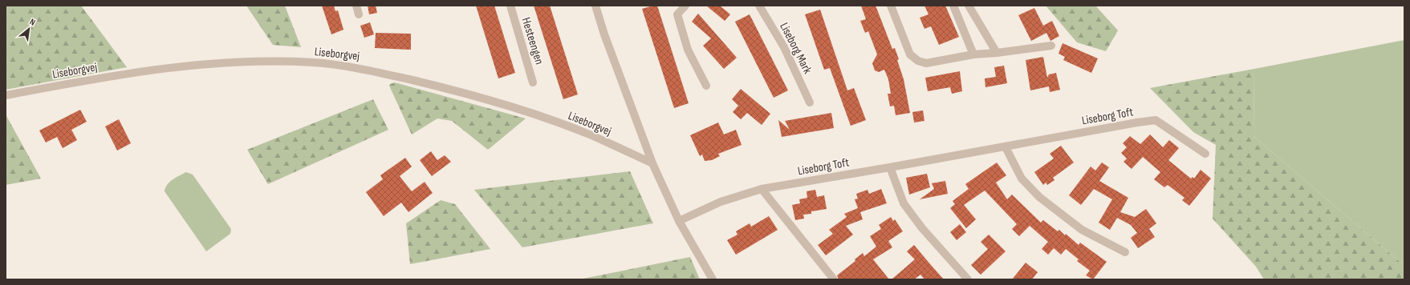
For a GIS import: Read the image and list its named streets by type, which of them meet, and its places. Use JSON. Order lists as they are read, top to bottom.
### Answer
{
  "streets": {
    "street": [
      "Hesteengen",
      "Liseborg Mark",
      "Liseborgvej",
      "Liseborg Toft"
    ]
  },
  "north": "top right"
}
